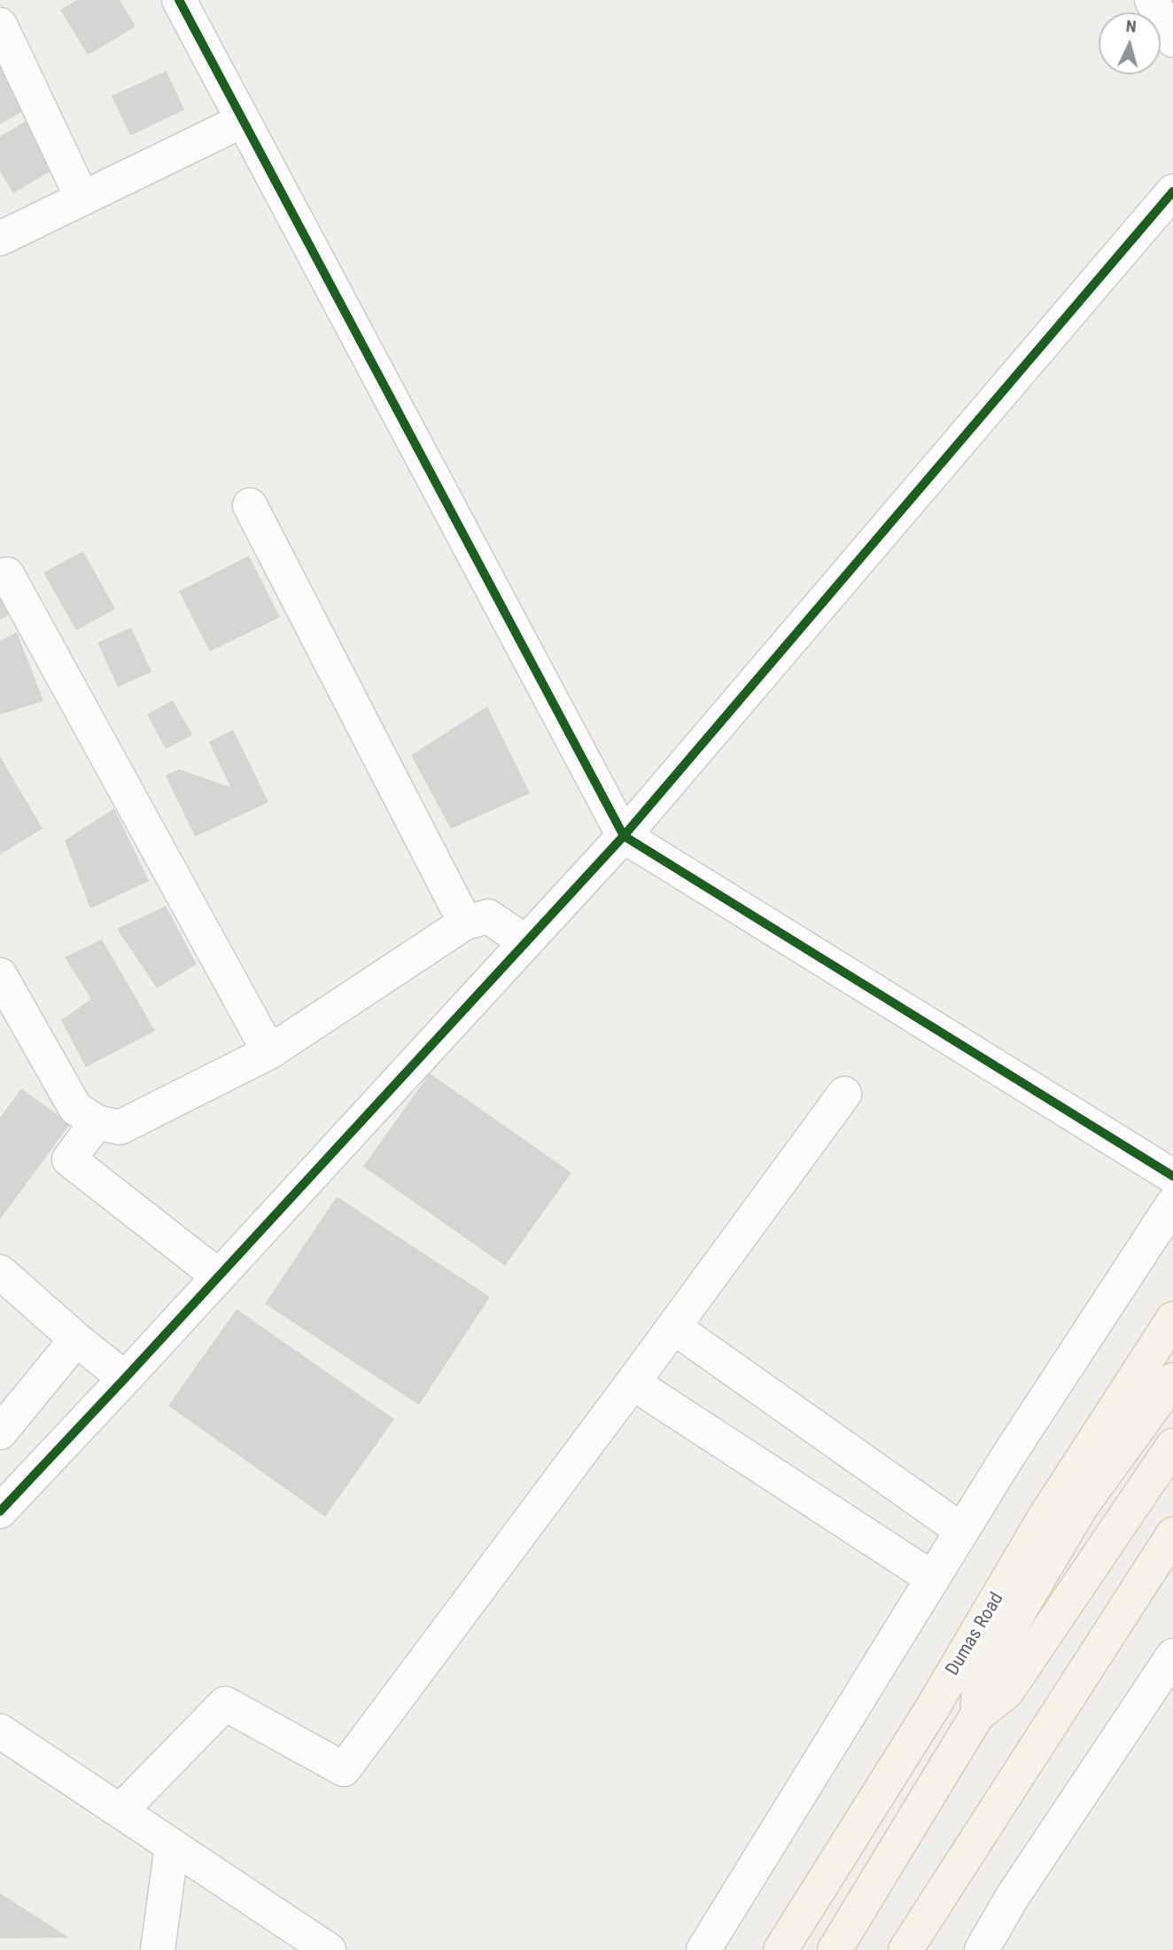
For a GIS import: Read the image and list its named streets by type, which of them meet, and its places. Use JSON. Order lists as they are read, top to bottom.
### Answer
{
  "streets": {
    "main road": ["Dumas Road"]
  },
  "north": "top"
}
